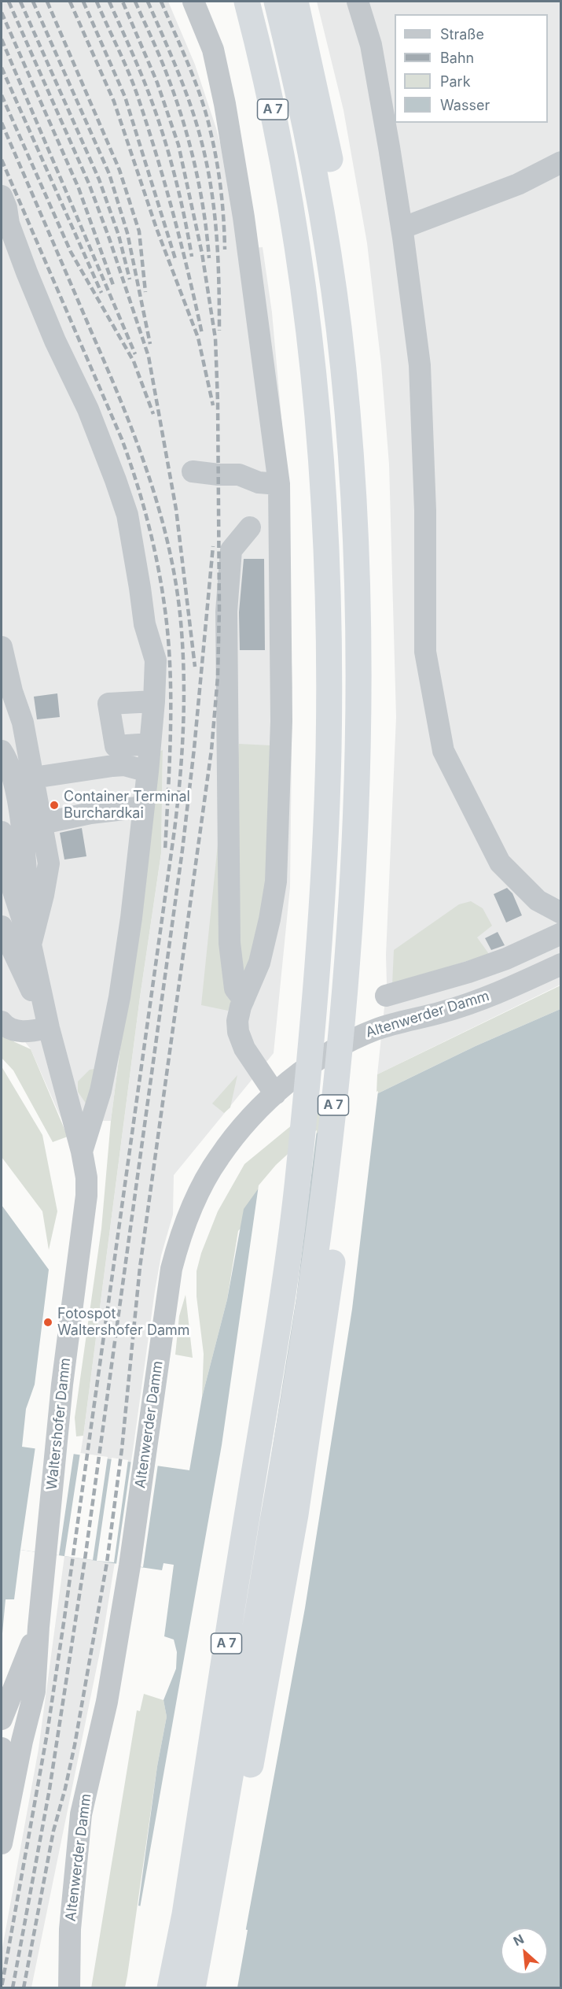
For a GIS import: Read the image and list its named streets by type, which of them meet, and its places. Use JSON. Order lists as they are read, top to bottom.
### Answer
{
  "streets": {
    "highway": ["A 7"],
    "street": ["Altenwerder Damm", "Waltershofer Damm"]
  },
  "places": ["Container Terminal Burchardkai", "Fotospot Waltershofer Damm"],
  "legend": [
    "Straße",
    "Bahn",
    "Park",
    "Wasser"
  ],
  "north": "top left"
}
